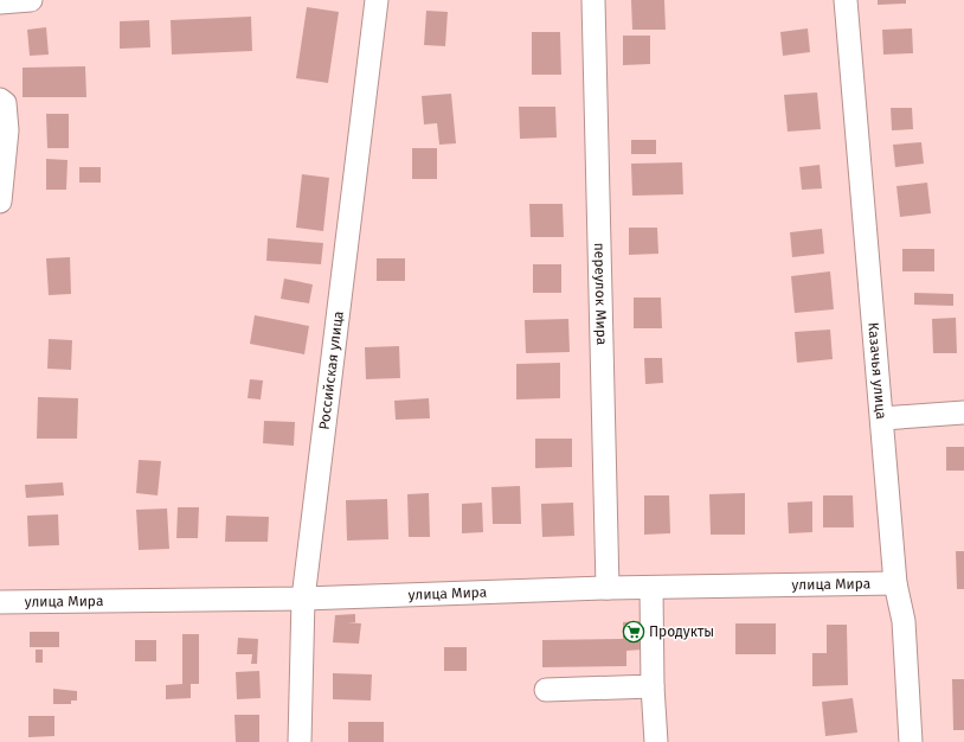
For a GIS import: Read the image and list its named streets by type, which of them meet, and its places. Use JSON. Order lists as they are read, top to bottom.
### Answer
{
  "streets": {
    "street": [
      "переулок Мира",
      "Российская улица",
      "Казачья улица",
      "улица Мира"
    ]
  },
  "crossings": [
    ["переулок Мира", "улица Мира"],
    ["Российская улица", "улица Мира"],
    ["Казачья улица", "улица Мира"]
  ],
  "places": {
    "supermarket": ["Продукты"]
  }
}
